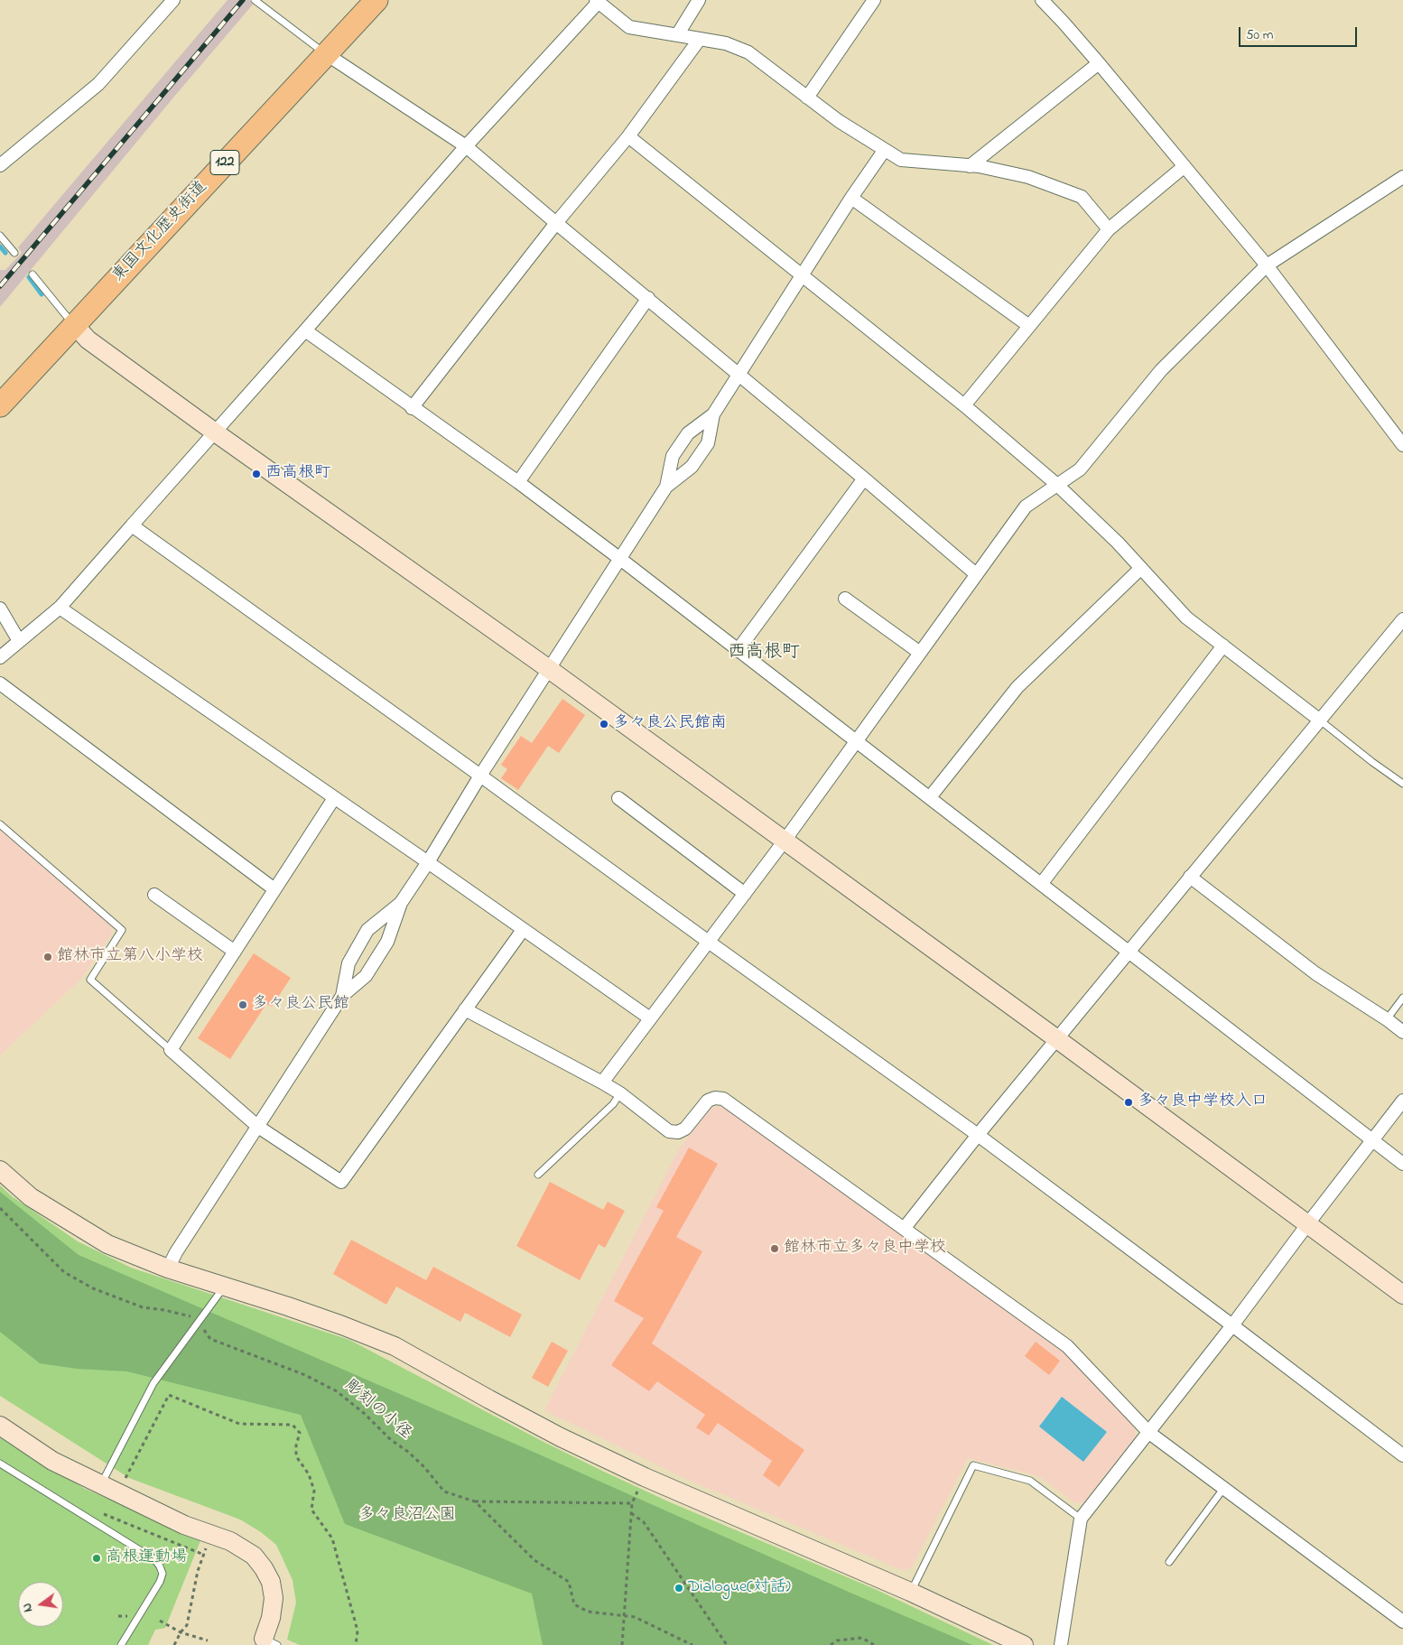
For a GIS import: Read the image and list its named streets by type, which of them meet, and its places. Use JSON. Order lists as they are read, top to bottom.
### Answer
{
  "streets": {
    "highway": ["122", "東国文化歴史街道"],
    "path": ["彫刻の小径"]
  },
  "districts": ["西高根町"],
  "parks": ["多々良沼公園"],
  "places": [
    "西高根町",
    "多々良公民館南",
    "館林市立第八小学校",
    "多々良公民館",
    "多々良中学校入口",
    "館林市立多々良中学校",
    "高根運動場",
    "Dialogue(対話)"
  ],
  "scale_bar": "50 m",
  "north": "left"
}
